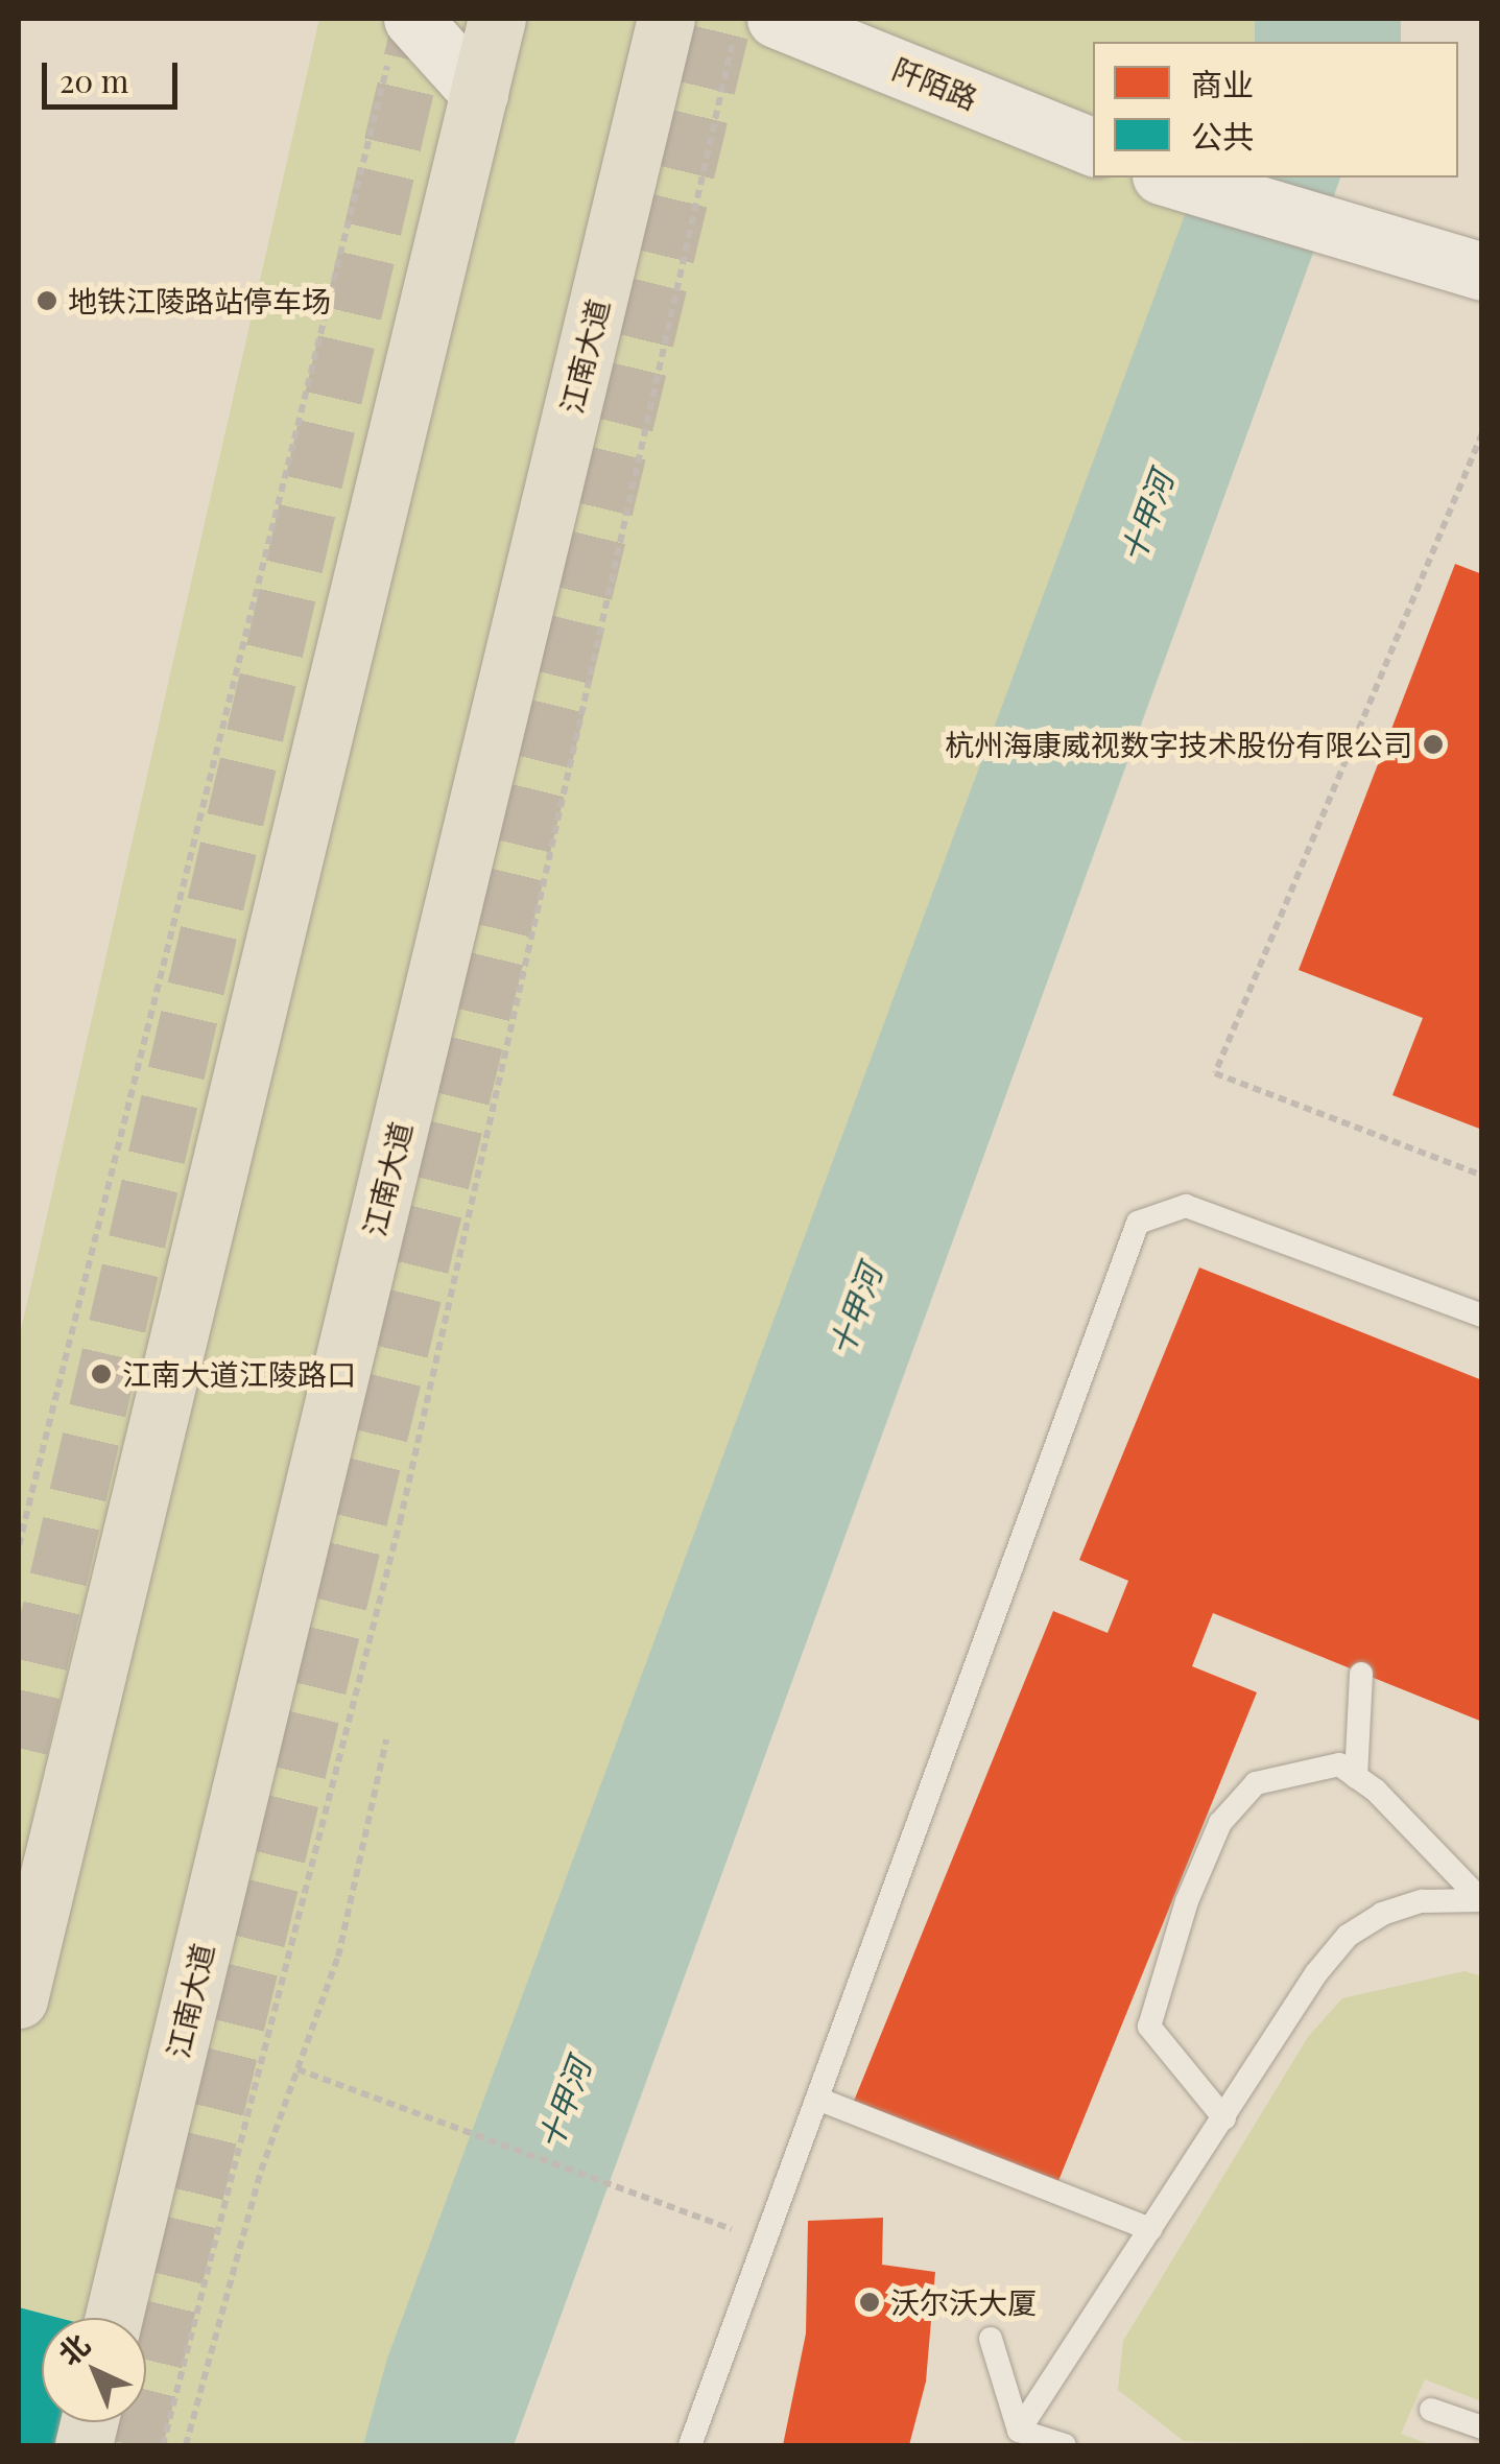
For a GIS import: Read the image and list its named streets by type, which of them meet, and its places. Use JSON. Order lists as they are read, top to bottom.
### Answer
{
  "streets": {
    "main road": ["江南大道"],
    "street": ["阡陌路"]
  },
  "water": ["十甲河"],
  "places": [
    "地铁江陵路站停车场",
    "杭州海康威视数字技术股份有限公司",
    "江南大道江陵路口",
    "沃尔沃大厦"
  ],
  "legend": ["商业", "公共"],
  "scale_bar": "20 m",
  "north": "top left"
}
